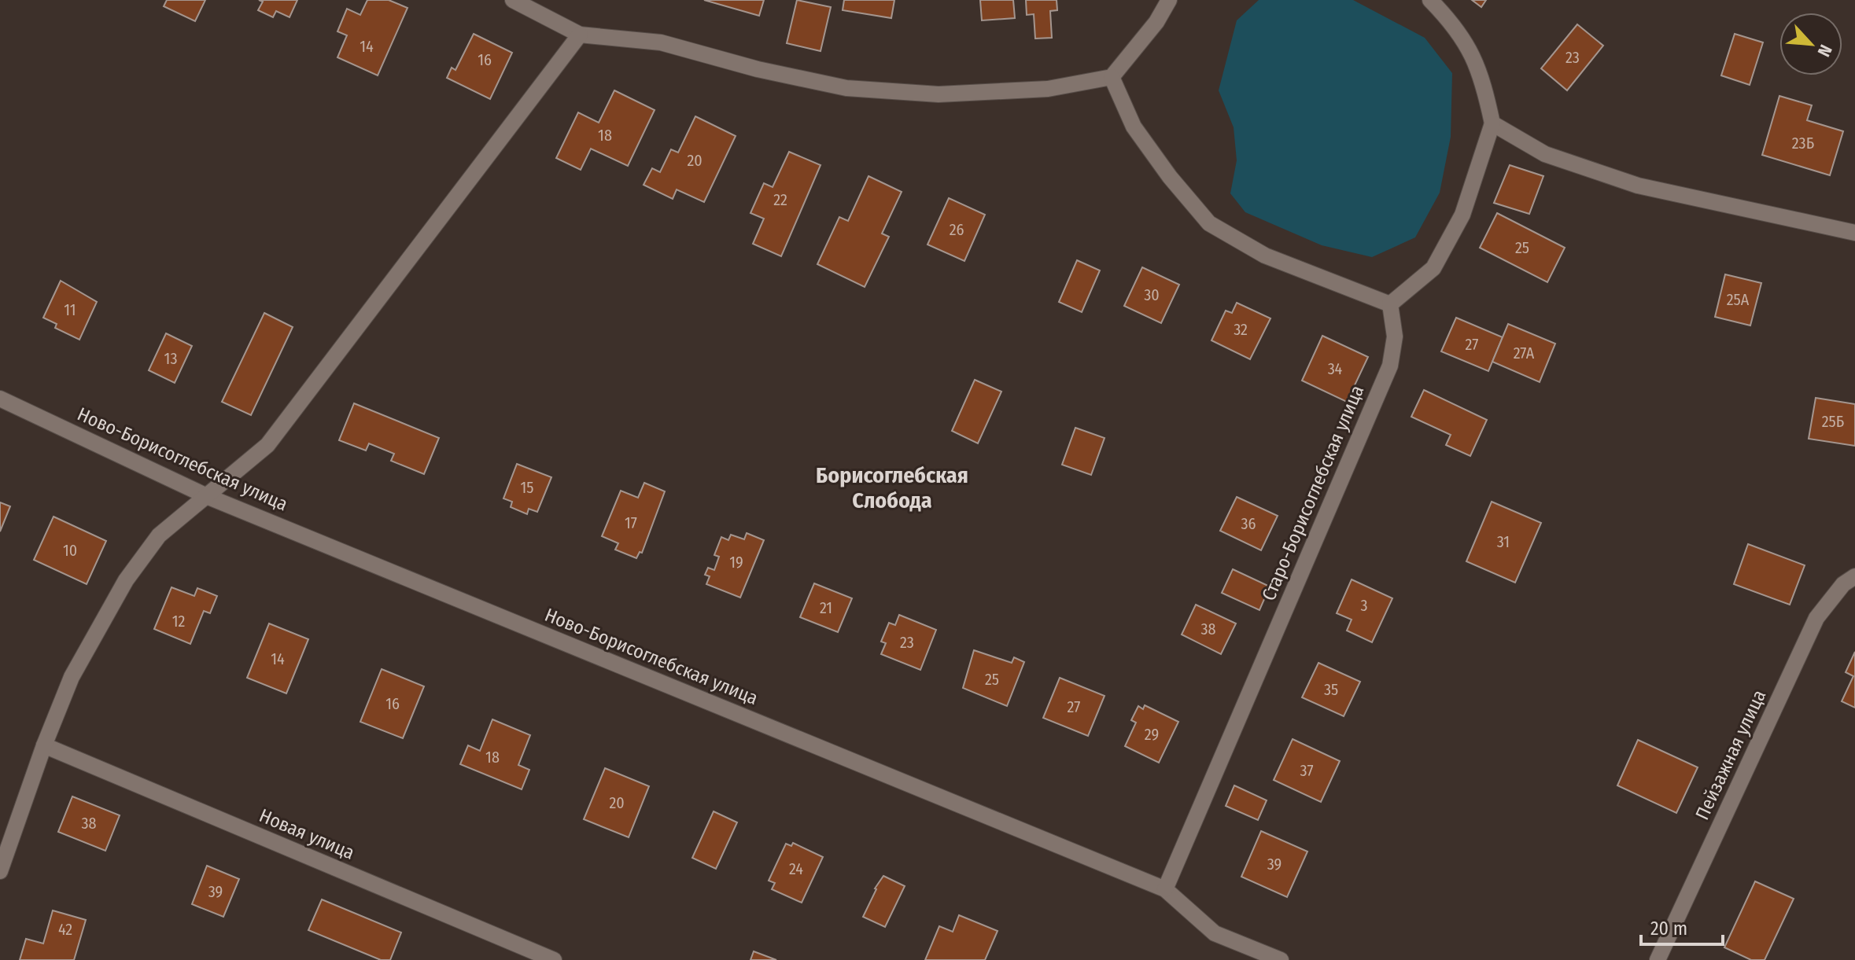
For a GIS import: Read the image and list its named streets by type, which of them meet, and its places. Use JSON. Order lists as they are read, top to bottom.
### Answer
{
  "streets": {
    "street": [
      "Ново-Борисоглебская улица",
      "Старо-Борисоглебская улица",
      "Пейзажная улица",
      "Новая улица"
    ]
  },
  "crossings": [
    ["Ново-Борисоглебская улица", "Старо-Борисоглебская улица"]
  ],
  "districts": ["Борисоглебская Слобода"],
  "house_numbers": [
    "14",
    "23",
    "16",
    "18",
    "23Б",
    "20",
    "22",
    "26",
    "25",
    "30",
    "25А",
    "11",
    "32",
    "27",
    "27А",
    "13",
    "34",
    "25Б",
    "15",
    "17",
    "36",
    "31",
    "10",
    "19",
    "3",
    "21",
    "12",
    "38",
    "23",
    "14",
    "25",
    "35",
    "16",
    "27",
    "29",
    "18",
    "37",
    "20",
    "38",
    "39",
    "24",
    "39",
    "42"
  ],
  "scale_bar": "20 m",
  "north": "bottom right"
}
